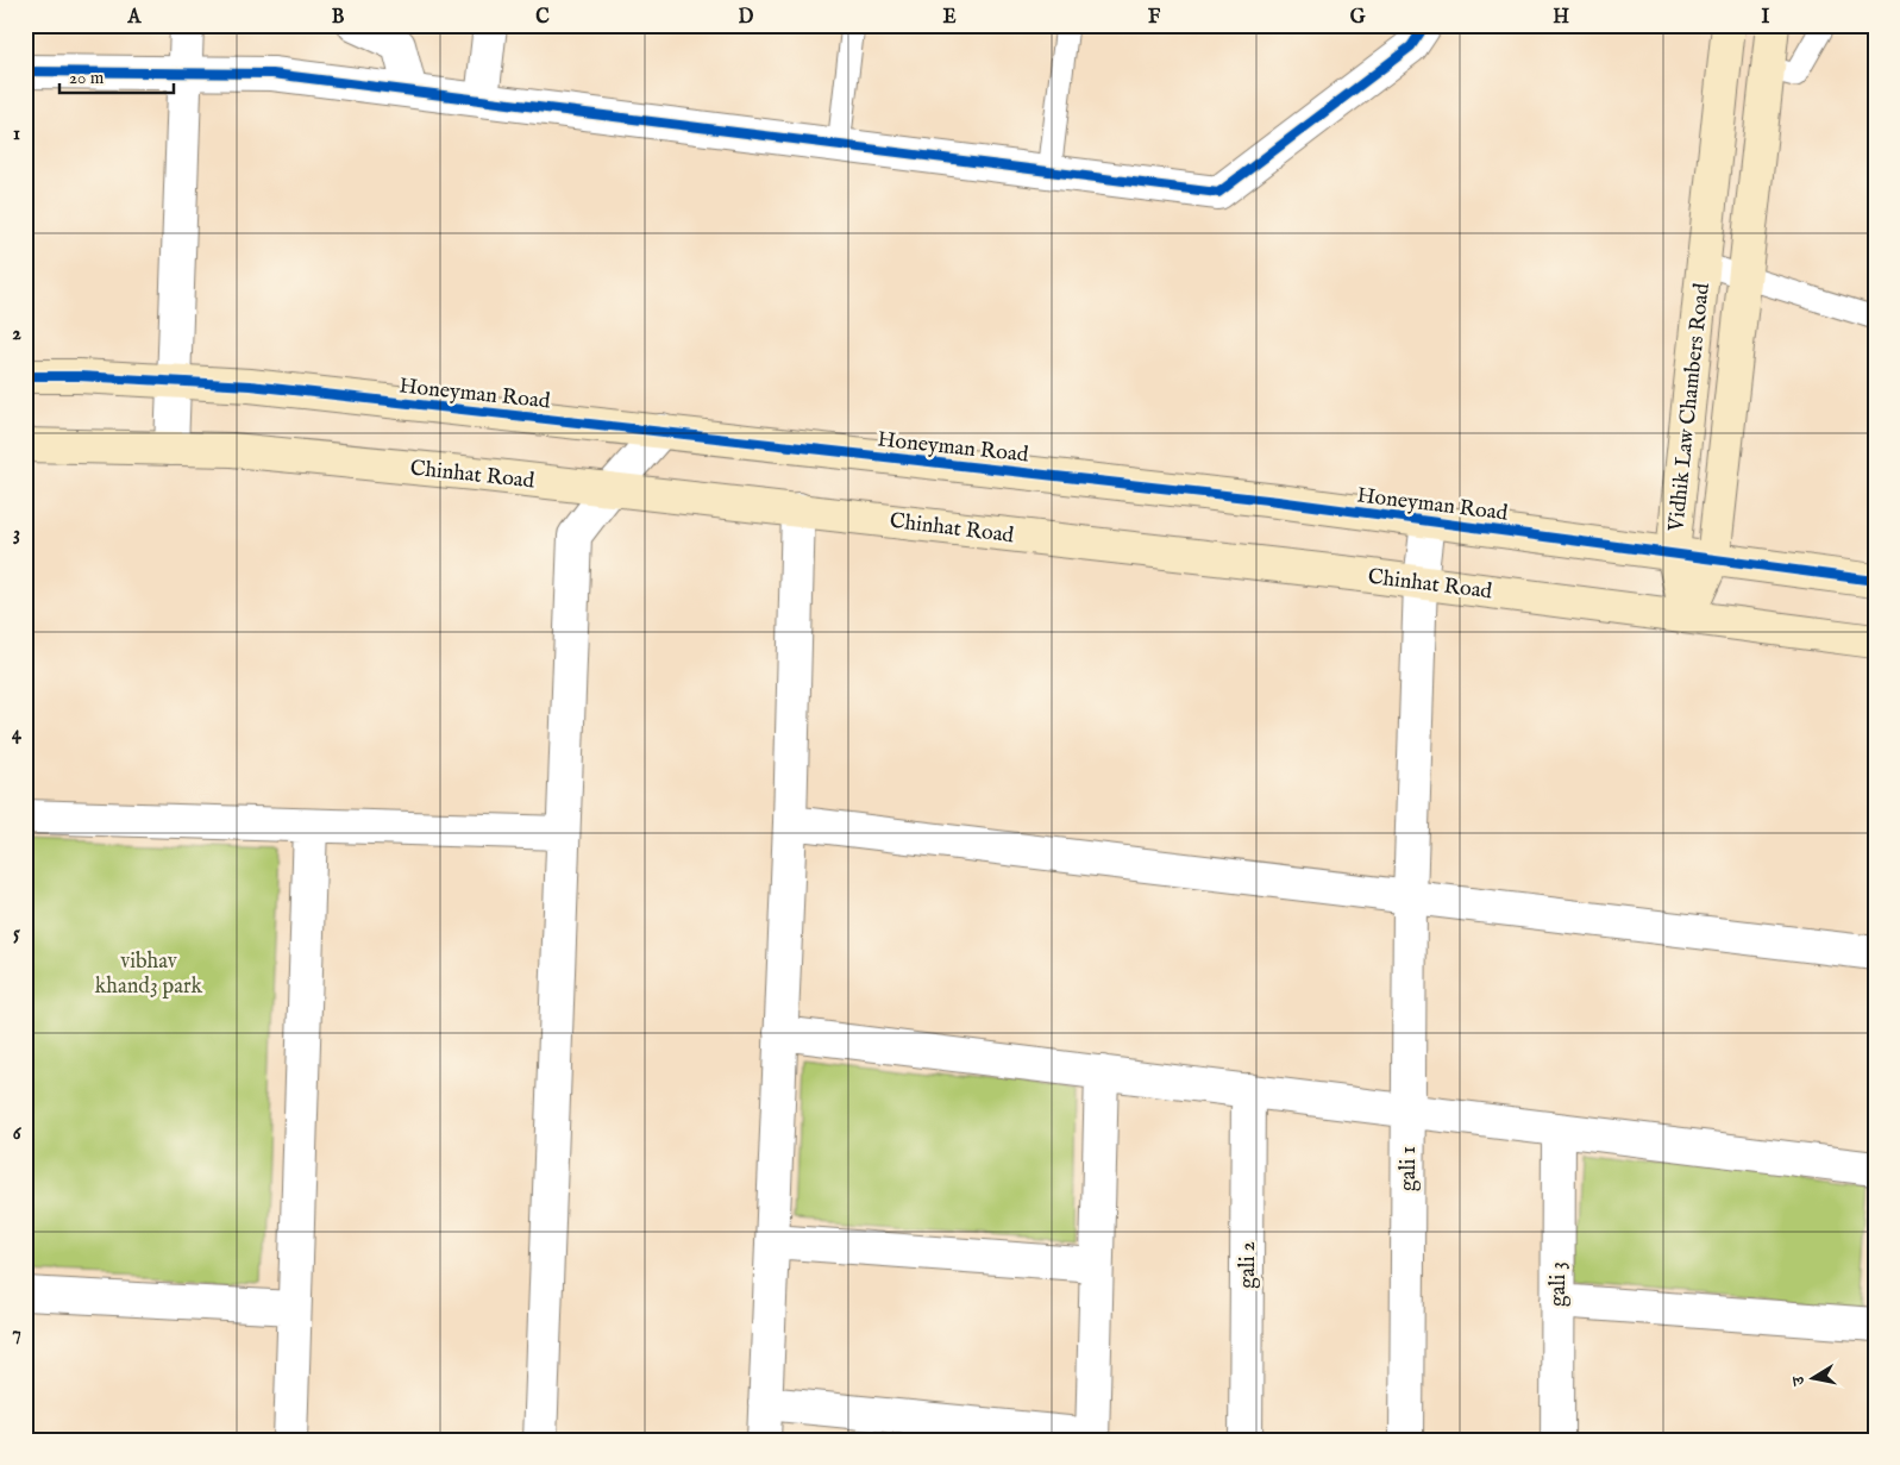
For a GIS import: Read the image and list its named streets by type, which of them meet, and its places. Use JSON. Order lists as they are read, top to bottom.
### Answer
{
  "streets": {
    "street": [
      "Honeyman Road",
      "Vidhik Law Chambers Road",
      "Chinhat Road",
      "gali 1",
      "gali 2",
      "gali 3"
    ]
  },
  "crossings": [
    ["Honeyman Road", "Vidhik Law Chambers Road"],
    ["Honeyman Road", "gali 1"],
    ["Vidhik Law Chambers Road", "Chinhat Road"],
    ["Chinhat Road", "gali 1"]
  ],
  "parks": ["vibhav khand3 park"],
  "scale_bar": "20 m",
  "north": "left",
  "grid": {
    "columns": [
      "A",
      "B",
      "C",
      "D",
      "E",
      "F",
      "G",
      "H",
      "I"
    ],
    "rows": [
      "1",
      "2",
      "3",
      "4",
      "5",
      "6",
      "7"
    ]
  }
}
